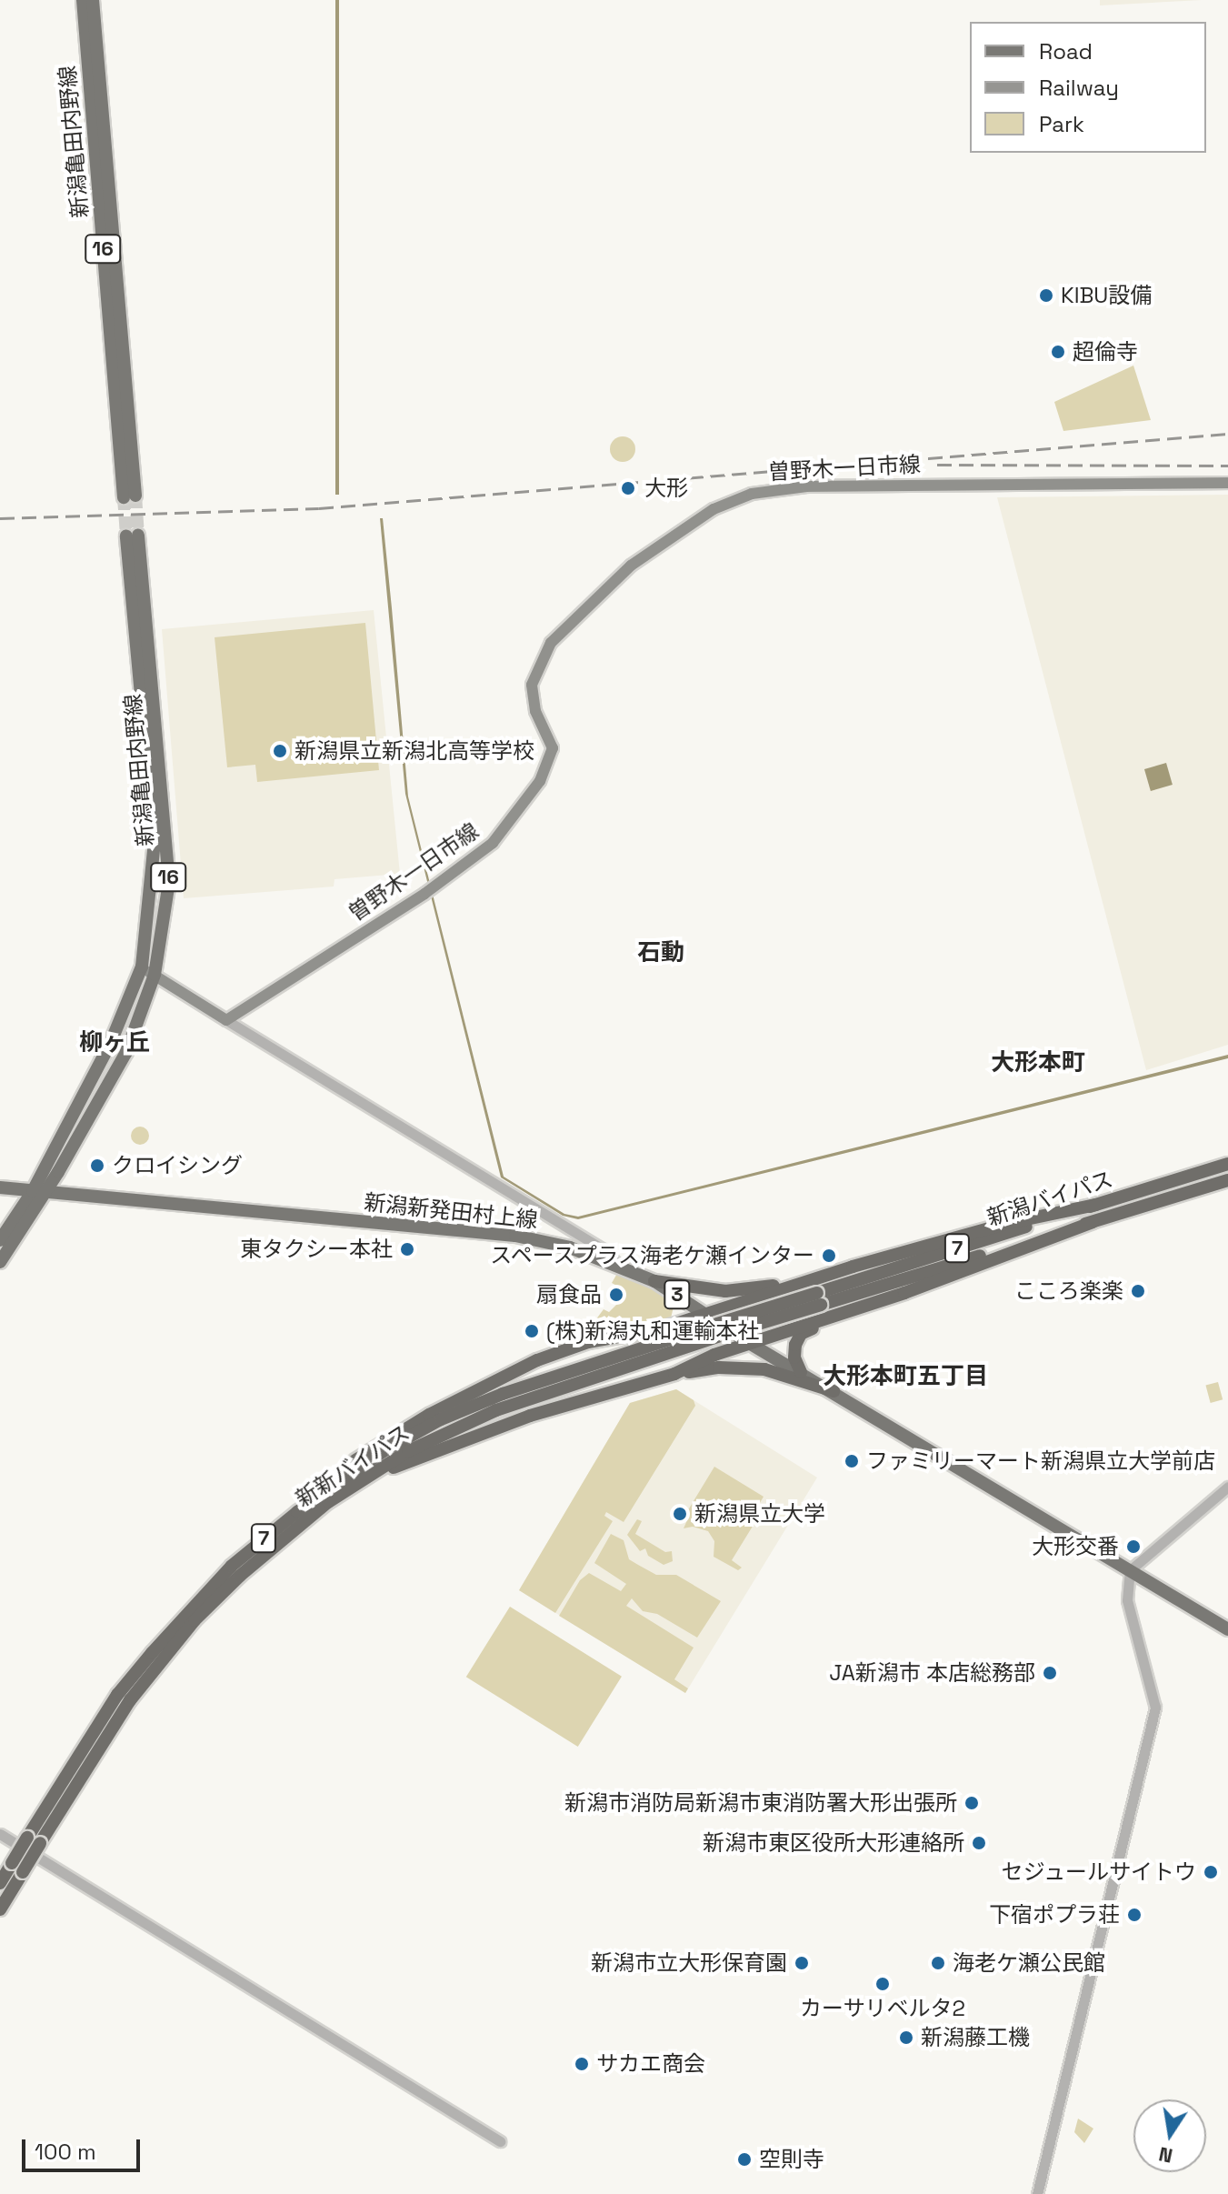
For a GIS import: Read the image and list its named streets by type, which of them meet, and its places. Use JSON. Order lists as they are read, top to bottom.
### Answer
{
  "streets": {
    "highway": ["新潟バイパス", "7", "新新バイパス"],
    "main road": [
      "新潟亀田内野線",
      "16",
      "曽野木一日市線",
      "新潟新発田村上線",
      "3"
    ]
  },
  "crossings": [
    ["新潟亀田内野線", "新潟新発田村上線"],
    ["新潟亀田内野線", "3"],
    ["新潟バイパス", "新潟新発田村上線"],
    ["新潟バイパス", "新新バイパス"],
    ["新潟新発田村上線", "3"],
    ["新潟新発田村上線", "新新バイパス"]
  ],
  "districts": [
    "石動",
    "柳ヶ丘",
    "大形本町",
    "大形本町五丁目"
  ],
  "places": [
    "KIBU設備",
    "超倫寺",
    "大形",
    "新潟県立新潟北高等学校",
    "クロイシング",
    "東タクシー本社",
    "スペースプラス海老ケ瀬インター",
    "こころ楽楽",
    "扇食品",
    "(株)新潟丸和運輸本社",
    "ファミリーマート新潟県立大学前店",
    "新潟県立大学",
    "大形交番",
    "JA新潟市 本店総務部",
    "新潟市消防局新潟市東消防署大形出張所",
    "新潟市東区役所大形連絡所",
    "セジュールサイトウ",
    "下宿ポプラ荘",
    "新潟市立大形保育園",
    "海老ケ瀬公民館",
    "カーサリベルタ2",
    "新潟藤工機",
    "サカエ商会",
    "空則寺"
  ],
  "legend": ["Road", "Railway", "Park"],
  "scale_bar": "100 m",
  "north": "bottom"
}
